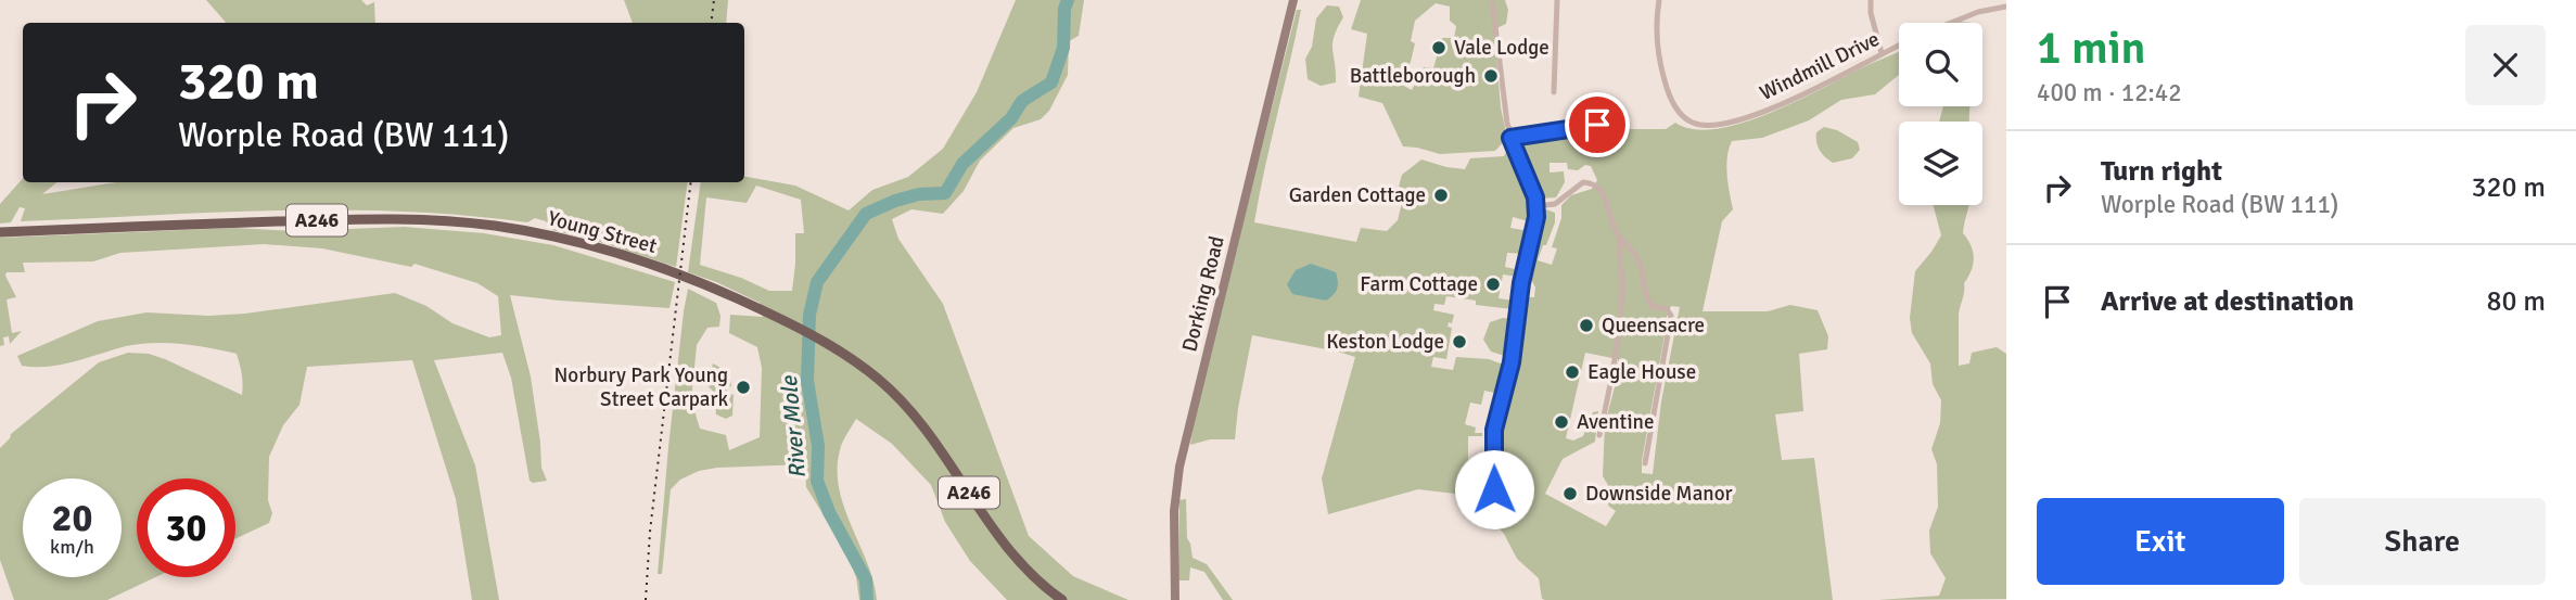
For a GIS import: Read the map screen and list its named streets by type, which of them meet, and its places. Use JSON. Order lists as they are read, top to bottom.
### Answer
{
  "streets": {
    "main road": ["A246", "Young Street", "Dorking Road"],
    "street": ["Windmill Drive"]
  },
  "water": ["River Mole"],
  "places": [
    "Vale Lodge",
    "Battleborough",
    "Garden Cottage",
    "Farm Cottage",
    "Queensacre",
    "Keston Lodge",
    "Eagle House",
    "Norbury Park Young Street Carpark",
    "Aventine",
    "Downside Manor"
  ],
  "page": {
    "heading": ["1 min", "400 m · 12:42"],
    "turn": ["320 m", "Worple Road (BW 111)"],
    "list": [
      {
        "name": "Turn right",
        "note": "Worple Road (BW 111)",
        "value": "320 m"
      },
      {
        "name": "Arrive at destination",
        "value": "80 m"
      }
    ],
    "speed": "20 km/h",
    "limit": "30",
    "buttons": ["Exit", "Share"]
  }
}
